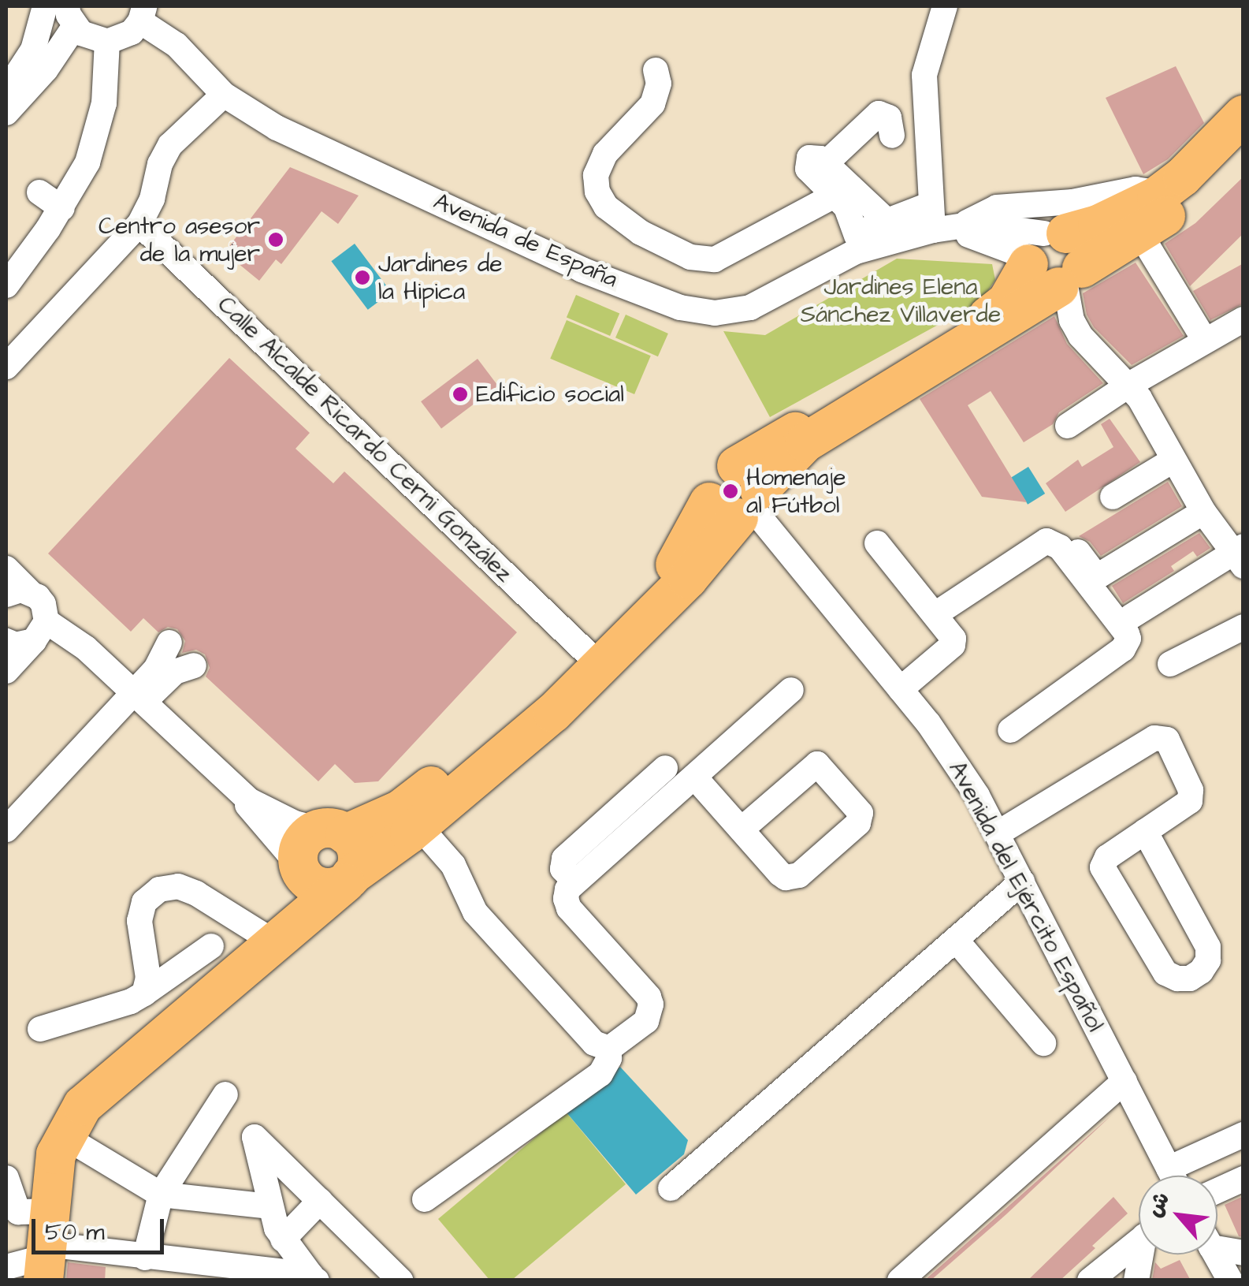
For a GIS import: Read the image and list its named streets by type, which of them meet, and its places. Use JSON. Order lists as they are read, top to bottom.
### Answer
{
  "streets": {
    "street": ["Avenida de España", "Calle Alcalde Ricardo Cerni González", "Avenida del Ejército Español"]
  },
  "parks": ["Jardines Elena Sánchez Villaverde"],
  "places": [
    "Centro asesor de la mujer",
    "Jardines de la Hipica",
    "Edificio social",
    "Homenaje al Fútbol"
  ],
  "scale_bar": "50 m",
  "north": "top left"
}
